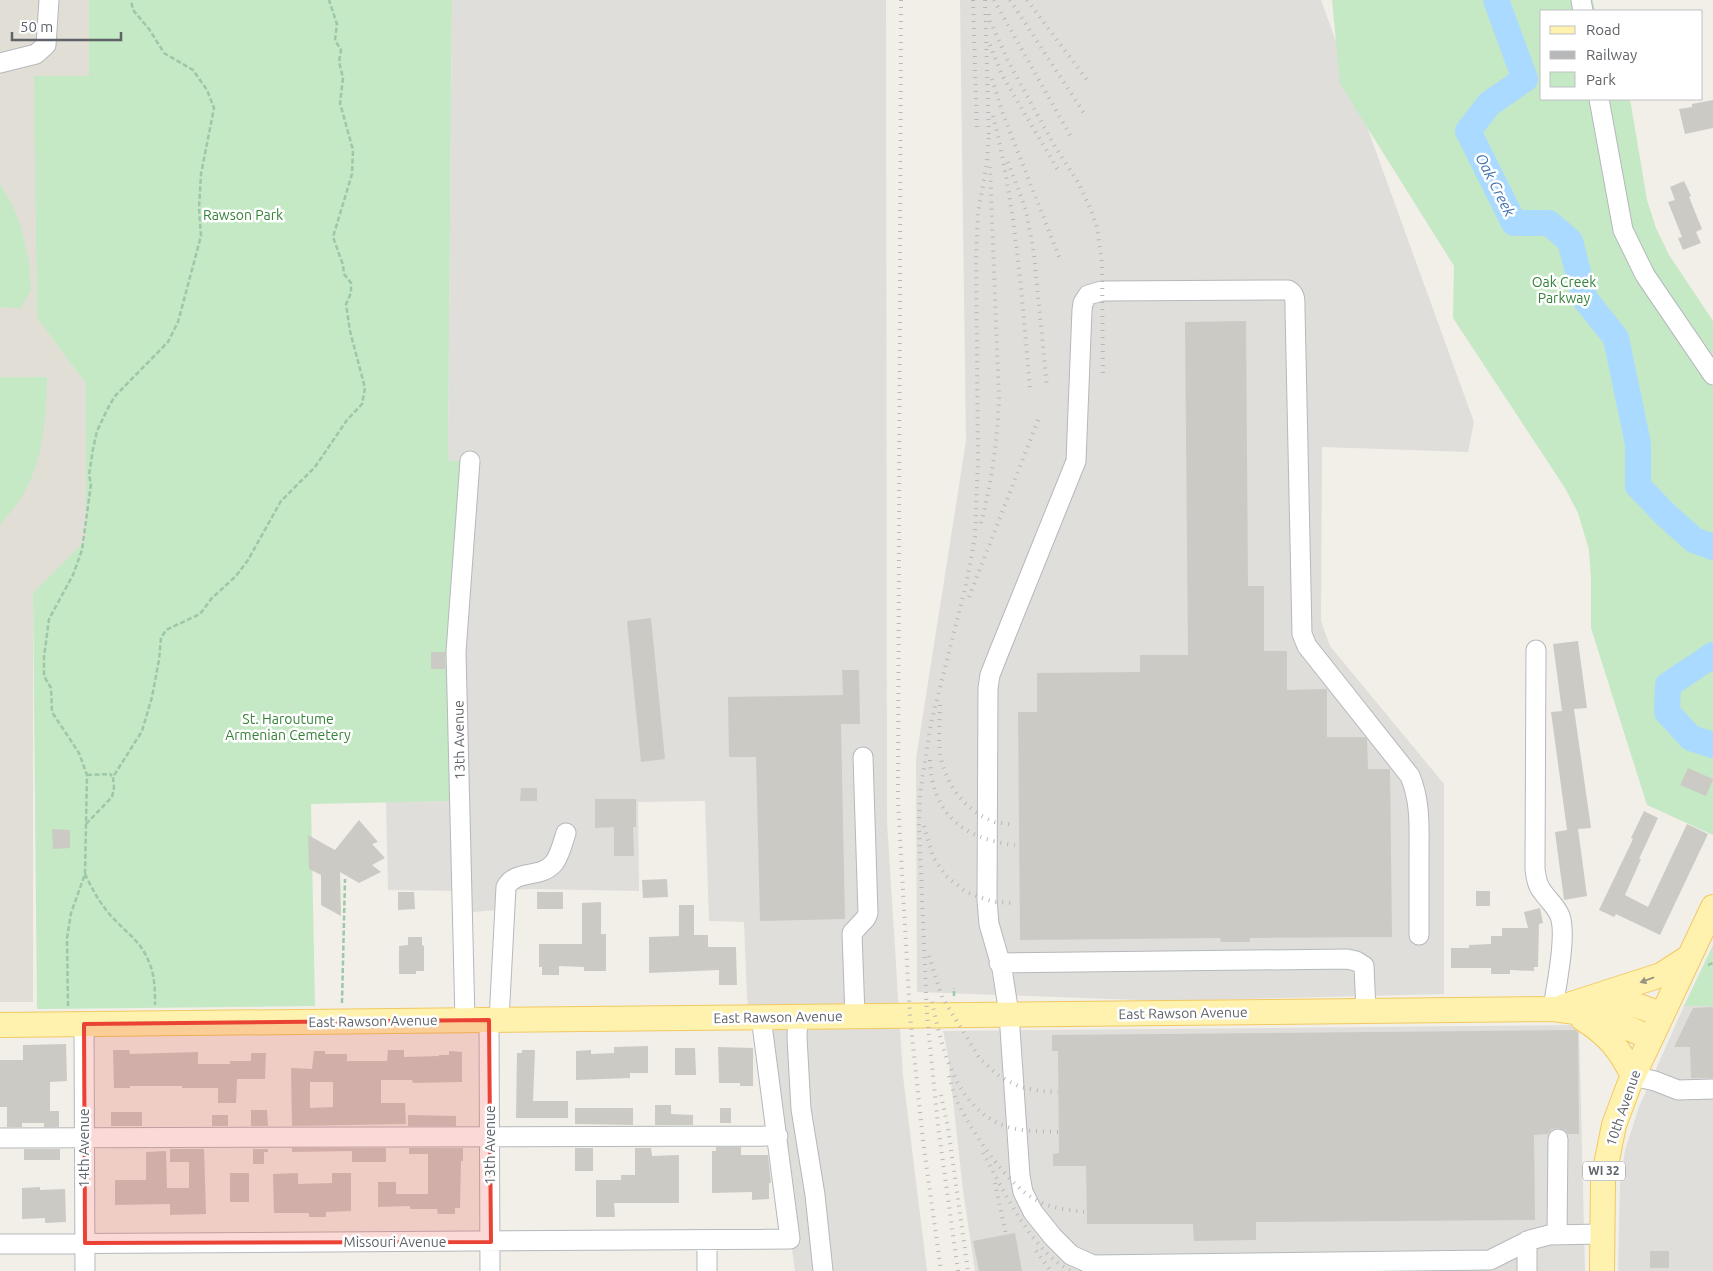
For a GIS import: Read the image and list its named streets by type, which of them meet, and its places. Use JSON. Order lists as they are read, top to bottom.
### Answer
{
  "streets": {
    "main road": ["East Rawson Avenue", "10th Avenue", "WI 32"],
    "street": ["13th Avenue", "14th Avenue", "Missouri Avenue"]
  },
  "crossings": [
    ["13th Avenue", "East Rawson Avenue"],
    ["13th Avenue", "Missouri Avenue"],
    ["East Rawson Avenue", "10th Avenue"],
    ["East Rawson Avenue", "14th Avenue"],
    ["East Rawson Avenue", "WI 32"],
    ["10th Avenue", "WI 32"],
    ["14th Avenue", "Missouri Avenue"]
  ],
  "water": ["Oak Creek"],
  "parks": ["Rawson Park", "Oak Creek Parkway", "St. Haroutume Armenian Cemetery"],
  "legend": ["Road", "Railway", "Park"],
  "scale_bar": "50 m"
}
